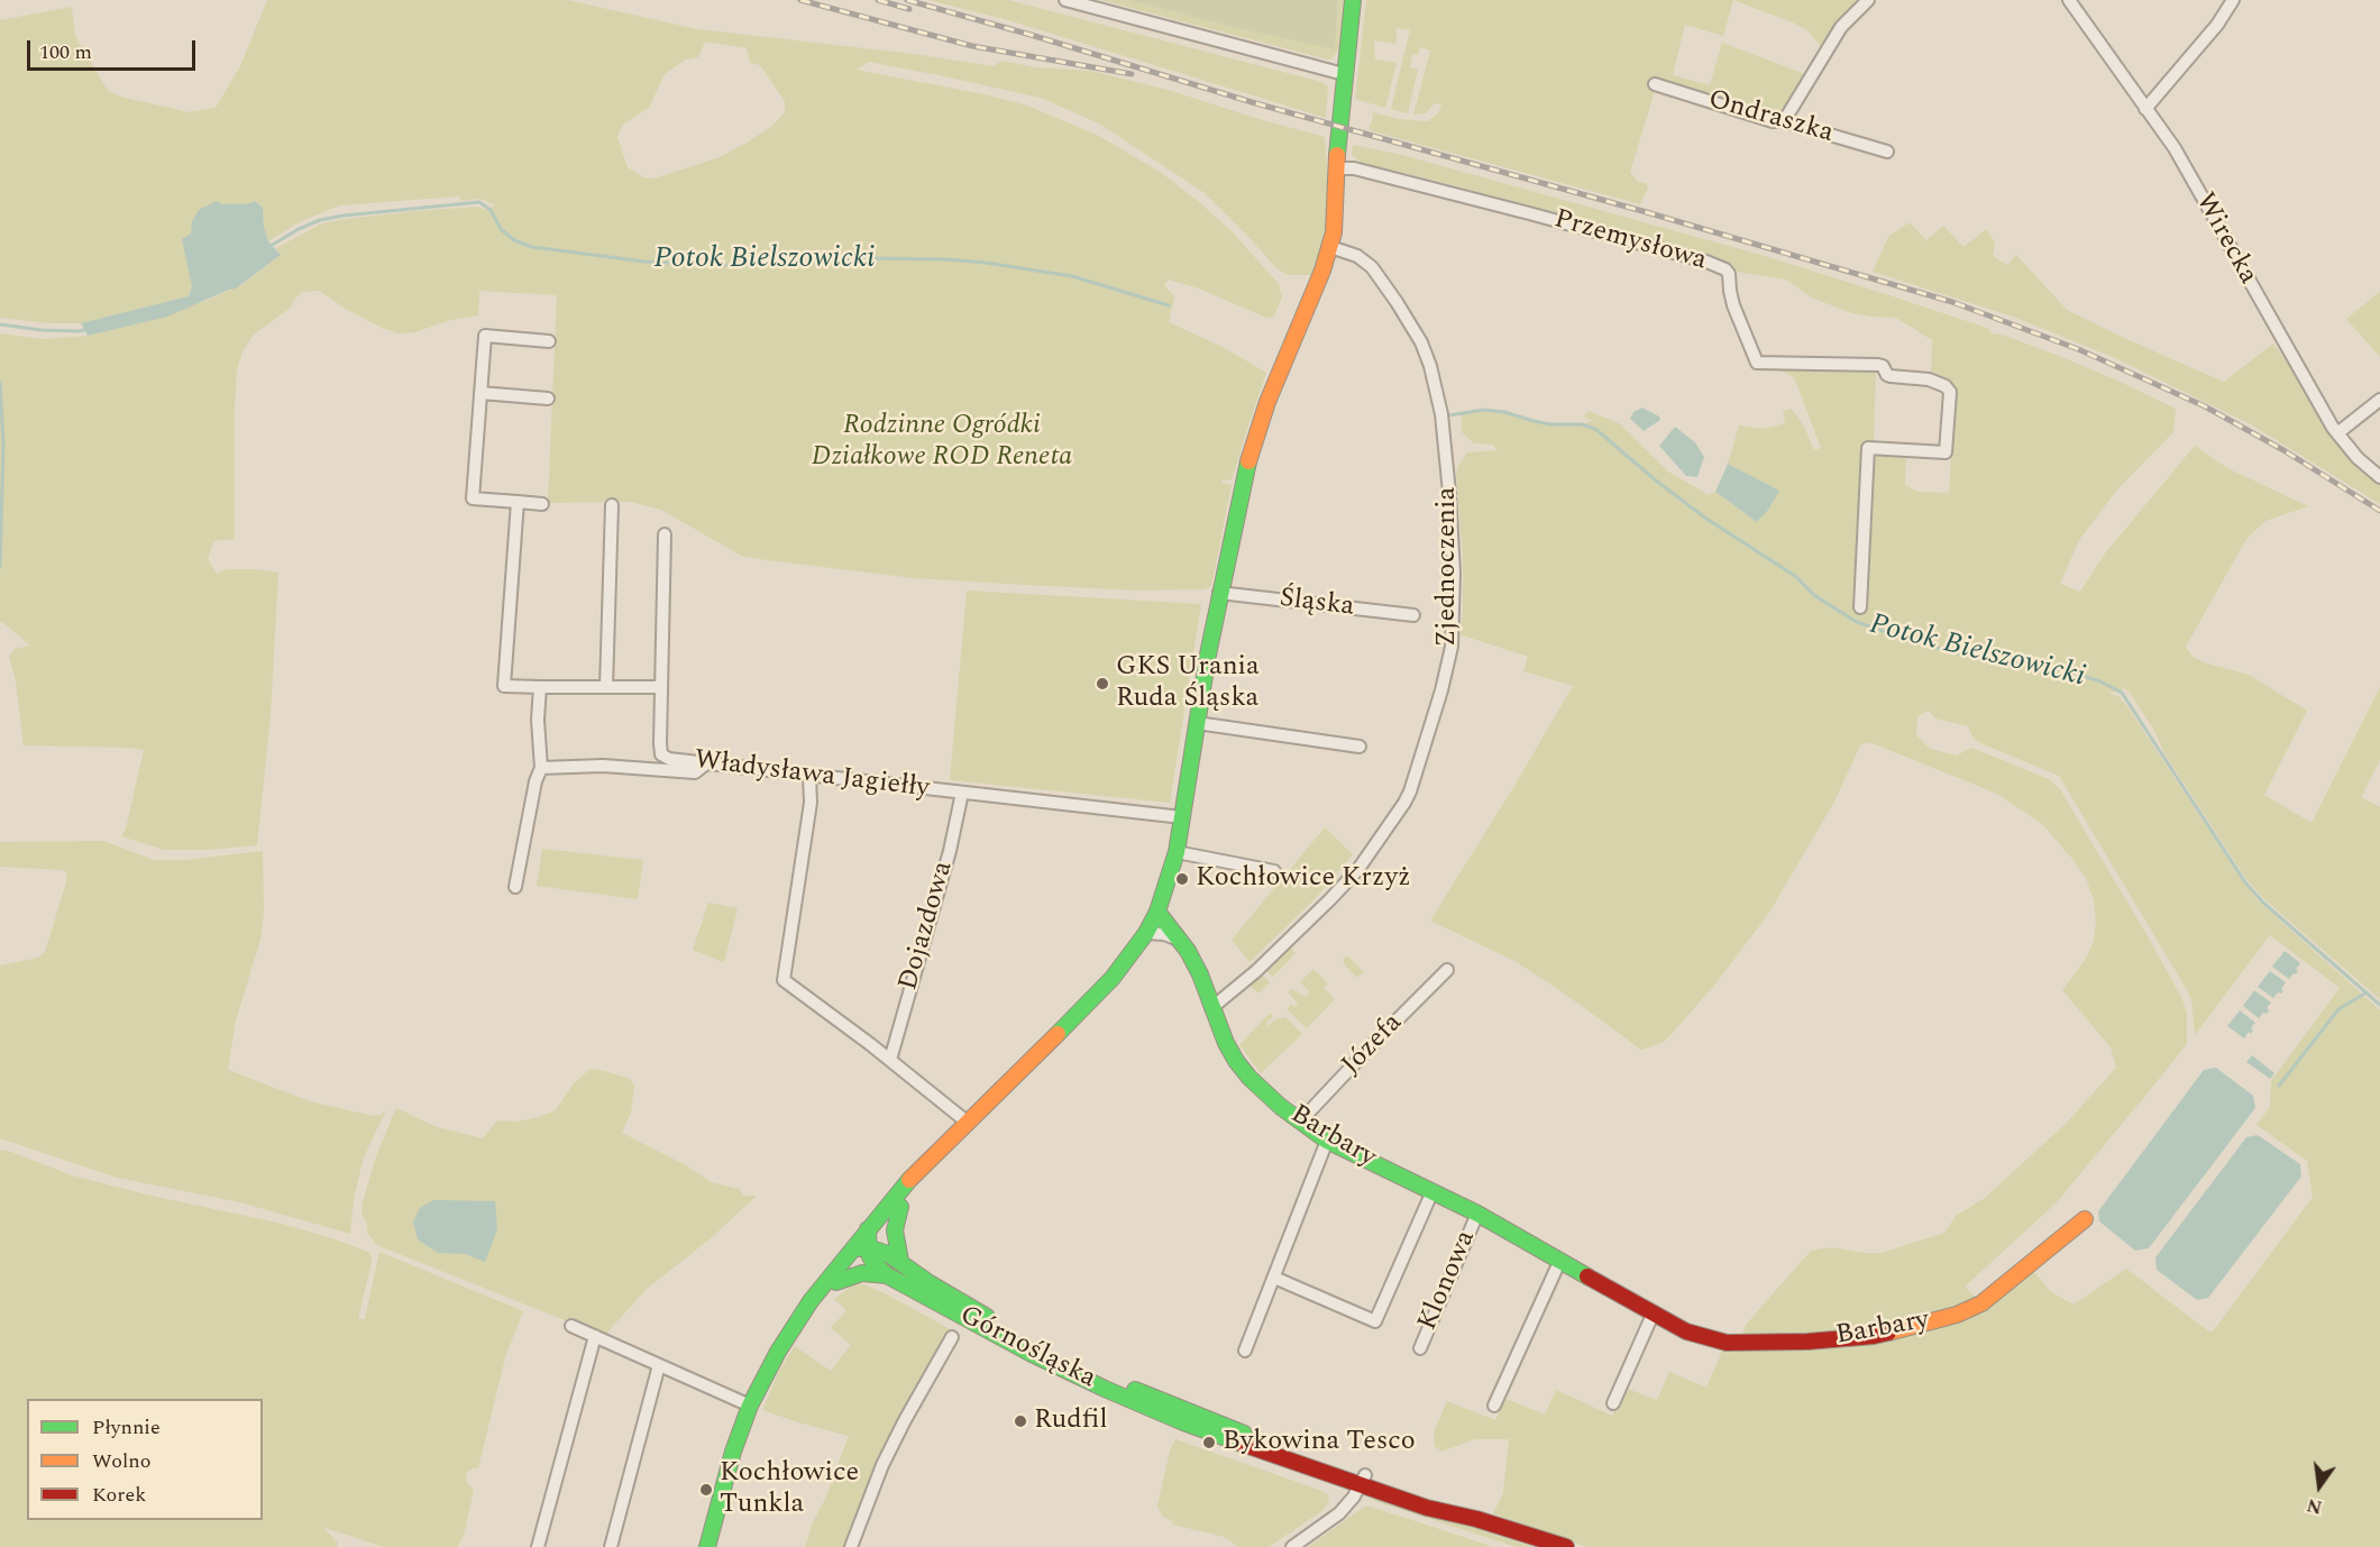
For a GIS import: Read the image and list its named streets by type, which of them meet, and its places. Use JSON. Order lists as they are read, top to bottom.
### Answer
{
  "streets": {
    "street": [
      "Ondraszka",
      "Wirecka",
      "Przemysłowa",
      "Zjednoczenia",
      "Śląska",
      "Władysława Jagiełły",
      "Dojazdowa",
      "Józefa",
      "Barbary",
      "Klonowa",
      "Górnośląska"
    ]
  },
  "crossings": [
    ["Zjednoczenia", "Barbary"],
    ["Władysława Jagiełły", "Dojazdowa"],
    ["Józefa", "Barbary"],
    ["Barbary", "Klonowa"]
  ],
  "water": ["Potok Bielszowicki"],
  "parks": ["Rodzinne Ogródki Działkowe ROD Reneta"],
  "places": [
    "GKS Urania Ruda Śląska",
    "Kochłowice Krzyż",
    "Rudfil",
    "Bykowina Tesco",
    "Kochłowice Tunkla"
  ],
  "legend": ["Płynnie", "Wolno", "Korek"],
  "scale_bar": "100 m",
  "north": "bottom"
}
